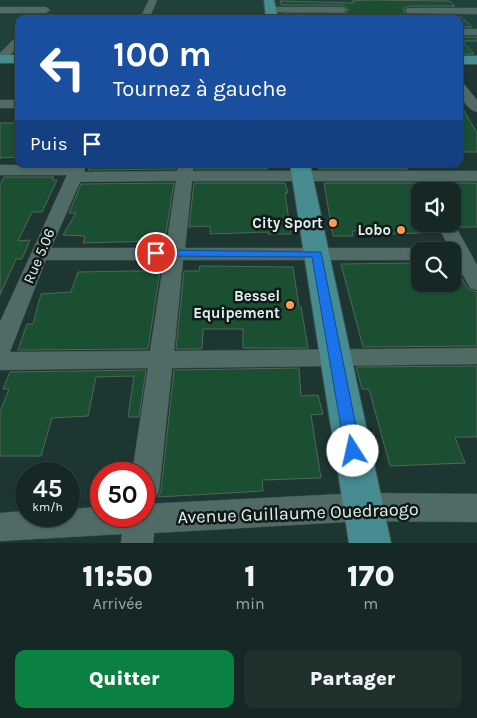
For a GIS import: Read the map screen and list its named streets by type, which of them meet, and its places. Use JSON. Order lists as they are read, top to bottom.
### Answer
{
  "streets": {
    "street": ["Rue 5.06", "Avenue Guillaume Ouedraogo"]
  },
  "places": ["City Sport", "Lobo", "Bessel Equipement"],
  "page": {
    "turn": ["100 m", "Tournez à gauche"],
    "then": "Puis",
    "speed": "45 km/h",
    "limit": "50",
    "eta": [
      "11:50",
      "Arrivée",
      "1",
      "min",
      "170",
      "m"
    ],
    "buttons": ["Quitter", "Partager"]
  }
}
